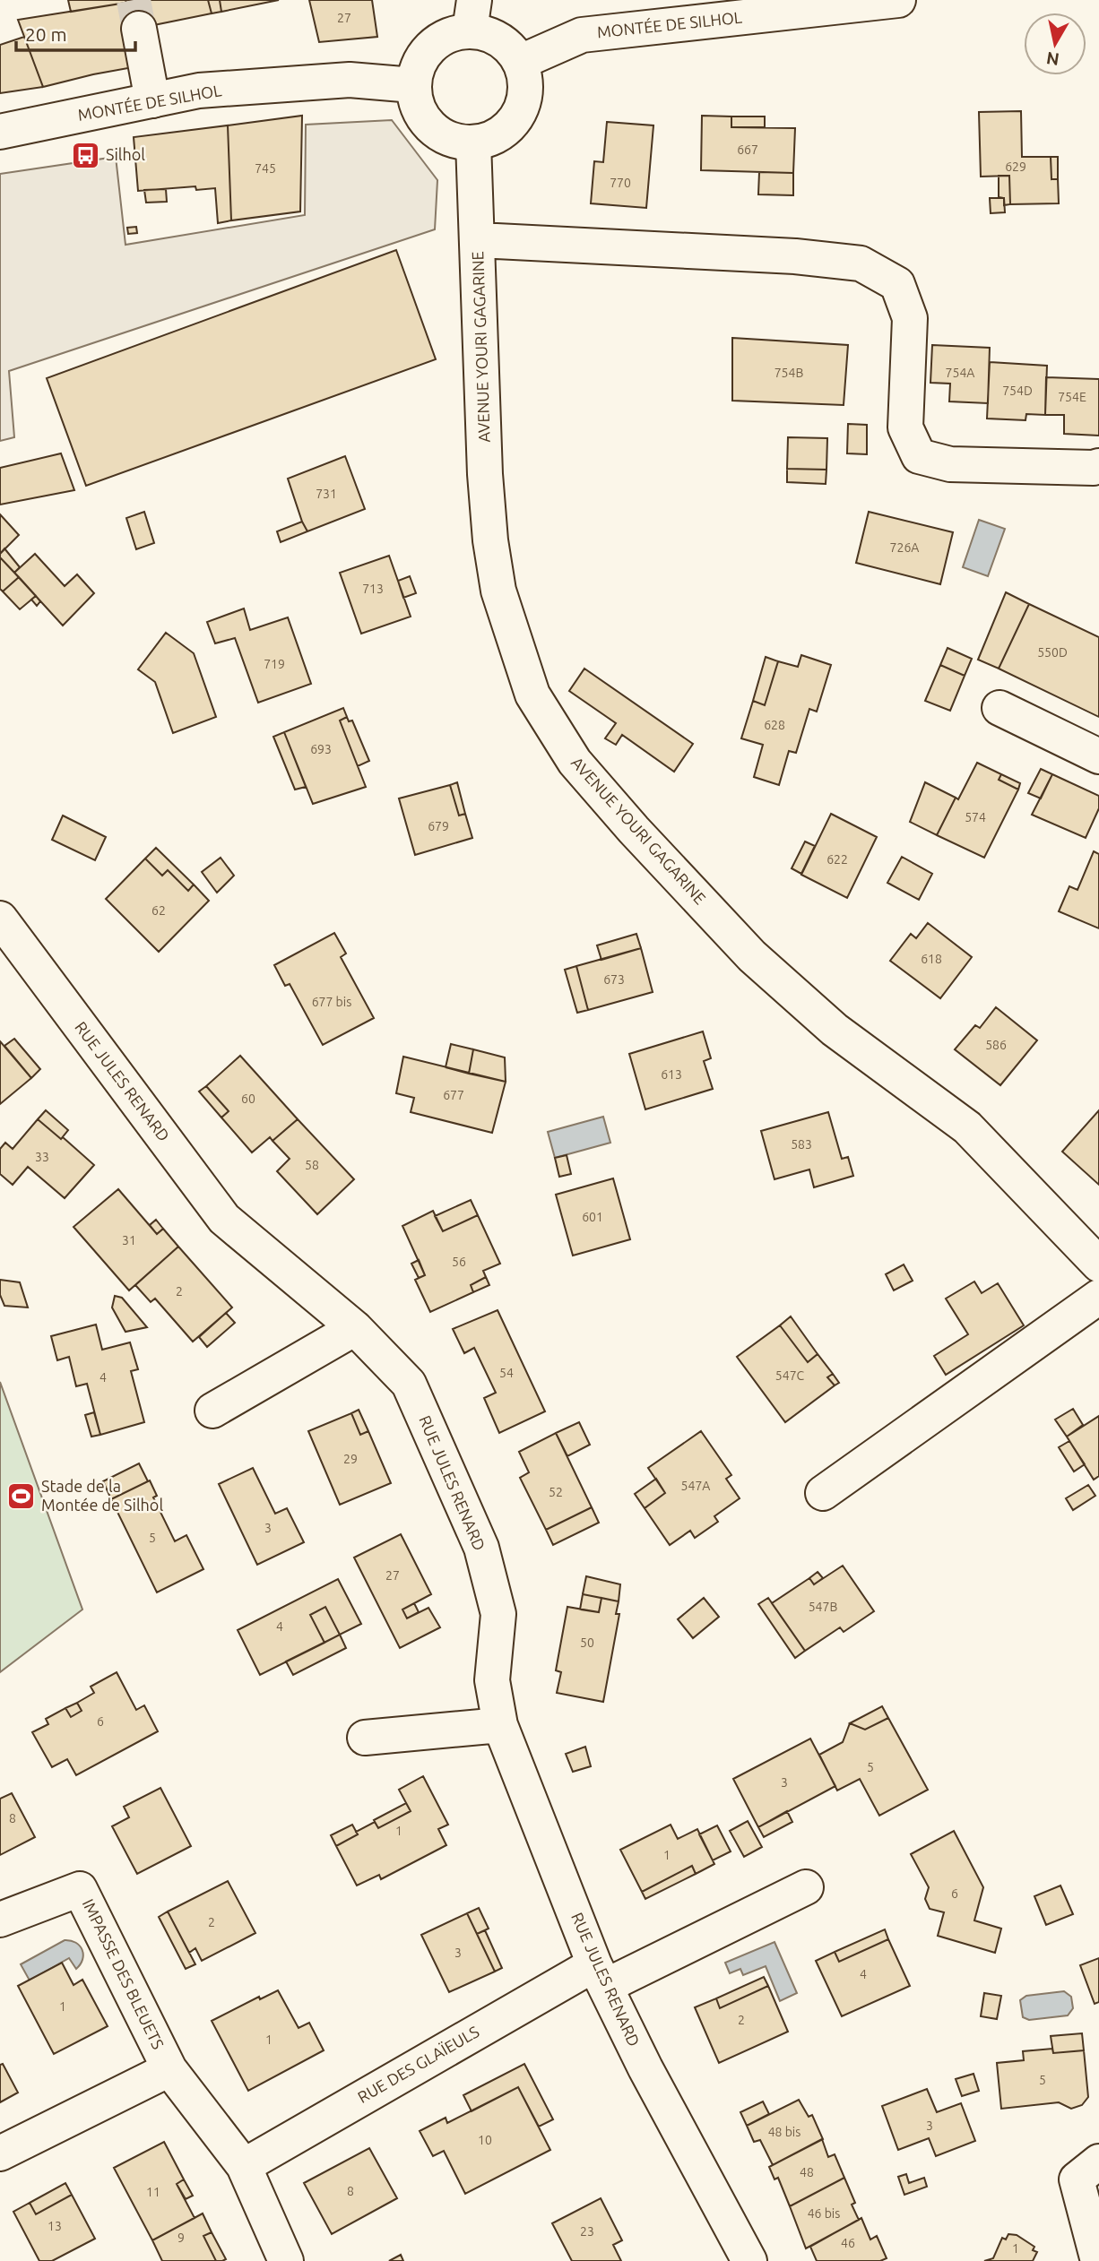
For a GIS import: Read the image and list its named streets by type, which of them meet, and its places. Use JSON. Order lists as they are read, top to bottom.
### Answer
{
  "streets": {
    "street": [
      "MONTÉE DE SILHOL",
      "AVENUE YOURI GAGARINE",
      "RUE JULES RENARD",
      "IMPASSE DES BLEUETS",
      "RUE DES GLAÏEULS"
    ]
  },
  "crossings": [
    ["MONTÉE DE SILHOL", "AVENUE YOURI GAGARINE"],
    ["RUE JULES RENARD", "RUE DES GLAÏEULS"]
  ],
  "places": {
    "bus stop": ["Silhol"],
    "sports": ["Stade de la Montée de Silhol"]
  },
  "house_numbers": [
    "27",
    "667",
    "629",
    "745",
    "770",
    "754B",
    "754A",
    "754D",
    "754E",
    "731",
    "726A",
    "713",
    "550D",
    "719",
    "628",
    "693",
    "574",
    "679",
    "622",
    "62",
    "618",
    "673",
    "677 bis",
    "586",
    "613",
    "677",
    "60",
    "583",
    "33",
    "58",
    "601",
    "31",
    "56",
    "2",
    "54",
    "547C",
    "4",
    "29",
    "547A",
    "52",
    "3",
    "5",
    "27",
    "547B",
    "4",
    "50",
    "6",
    "5",
    "3",
    "8",
    "1",
    "1",
    "6",
    "2",
    "3",
    "4",
    "1",
    "2",
    "1",
    "5",
    "3",
    "48 bis",
    "10",
    "48",
    "8",
    "11",
    "46 bis",
    "13",
    "23",
    "9",
    "46",
    "1"
  ],
  "scale_bar": "20 m",
  "north": "bottom"
}
